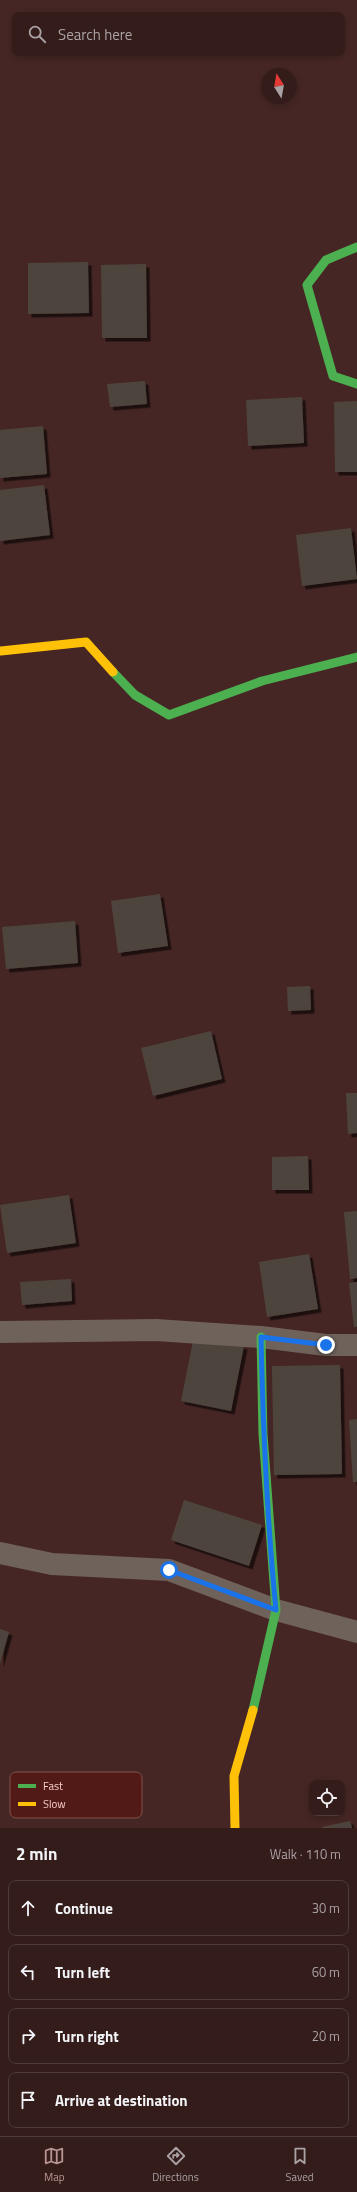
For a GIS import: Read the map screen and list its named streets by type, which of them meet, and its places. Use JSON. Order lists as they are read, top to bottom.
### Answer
{
  "legend": ["Fast", "Slow"],
  "north": "top",
  "page": {
    "search": "Search here",
    "heading": ["2 min", "Walk · 110 m"],
    "list": [
      ["Continue", "30 m"],
      ["Turn left", "60 m"],
      ["Turn right", "20 m"],
      "Arrive at destination"
    ],
    "nav": ["Map", "Directions", "Saved"]
  }
}
